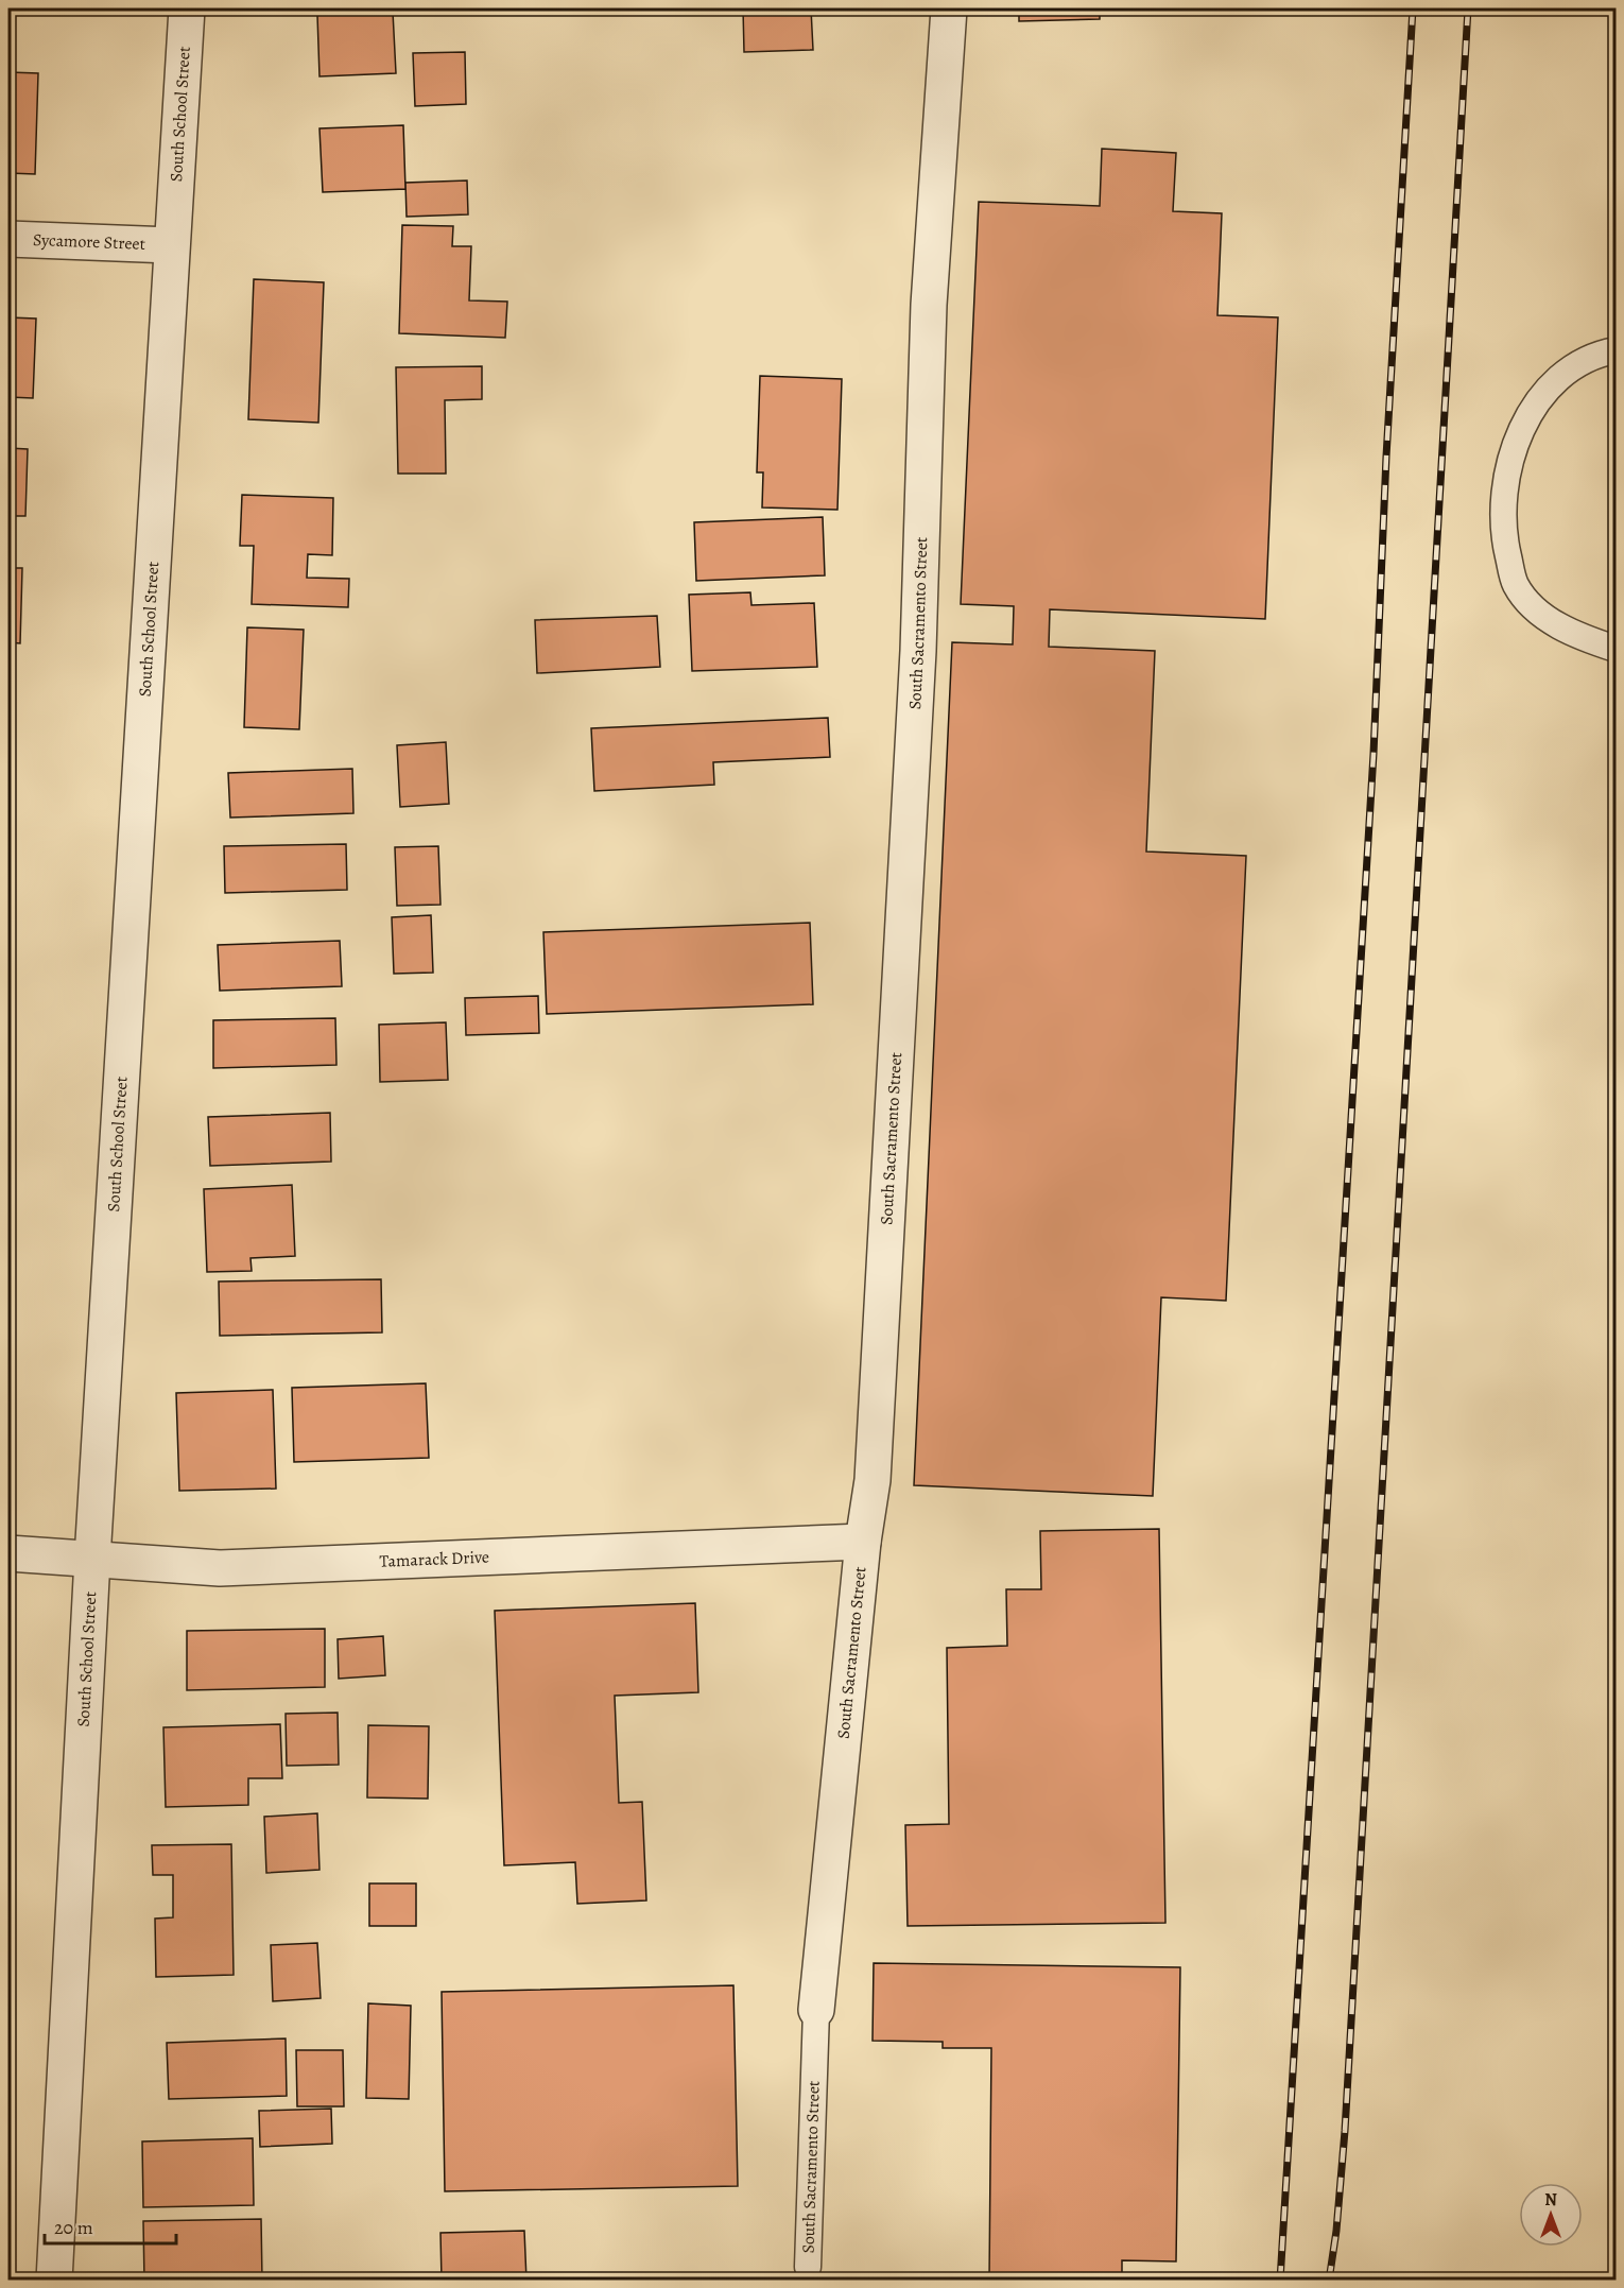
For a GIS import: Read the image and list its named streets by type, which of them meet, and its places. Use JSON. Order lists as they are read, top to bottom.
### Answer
{
  "streets": {
    "street": [
      "South School Street",
      "Sycamore Street",
      "South Sacramento Street",
      "Tamarack Drive"
    ]
  },
  "crossings": [
    ["South School Street", "Sycamore Street"],
    ["South School Street", "Tamarack Drive"],
    ["South Sacramento Street", "Tamarack Drive"]
  ],
  "scale_bar": "20 m",
  "north": "top"
}
